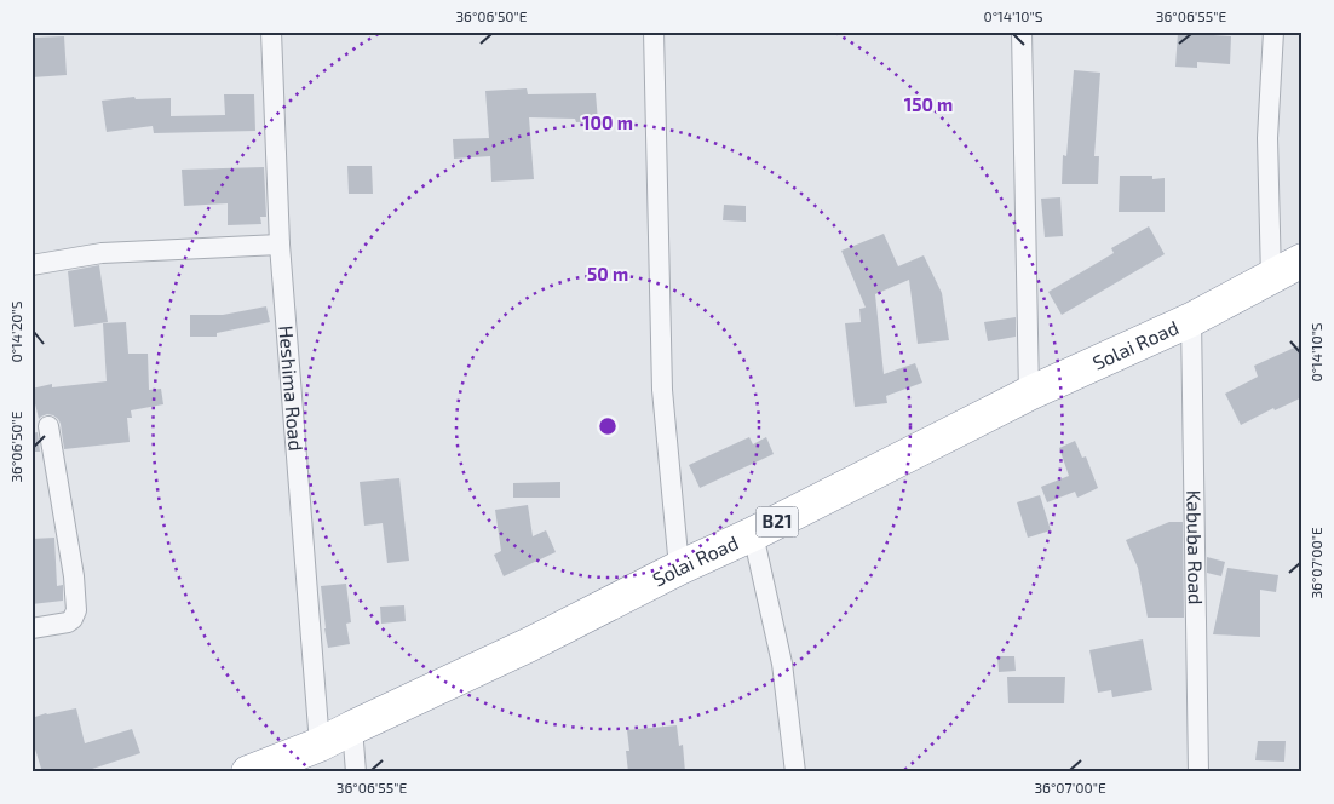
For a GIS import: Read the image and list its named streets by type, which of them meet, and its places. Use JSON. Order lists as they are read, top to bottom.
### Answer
{
  "streets": {
    "highway": ["Solai Road", "B21"],
    "street": ["Heshima Road", "Kabuba Road"]
  },
  "crossings": [
    ["Solai Road", "Heshima Road"],
    ["Solai Road", "Kabuba Road"]
  ],
  "coordinates": [
    "36°06'50\"E",
    "0°14'10\"S",
    "36°06'55\"E",
    "0°14'20\"S",
    "36°07'00\"E"
  ],
  "rings": ["150 m", "100 m", "50 m"]
}
